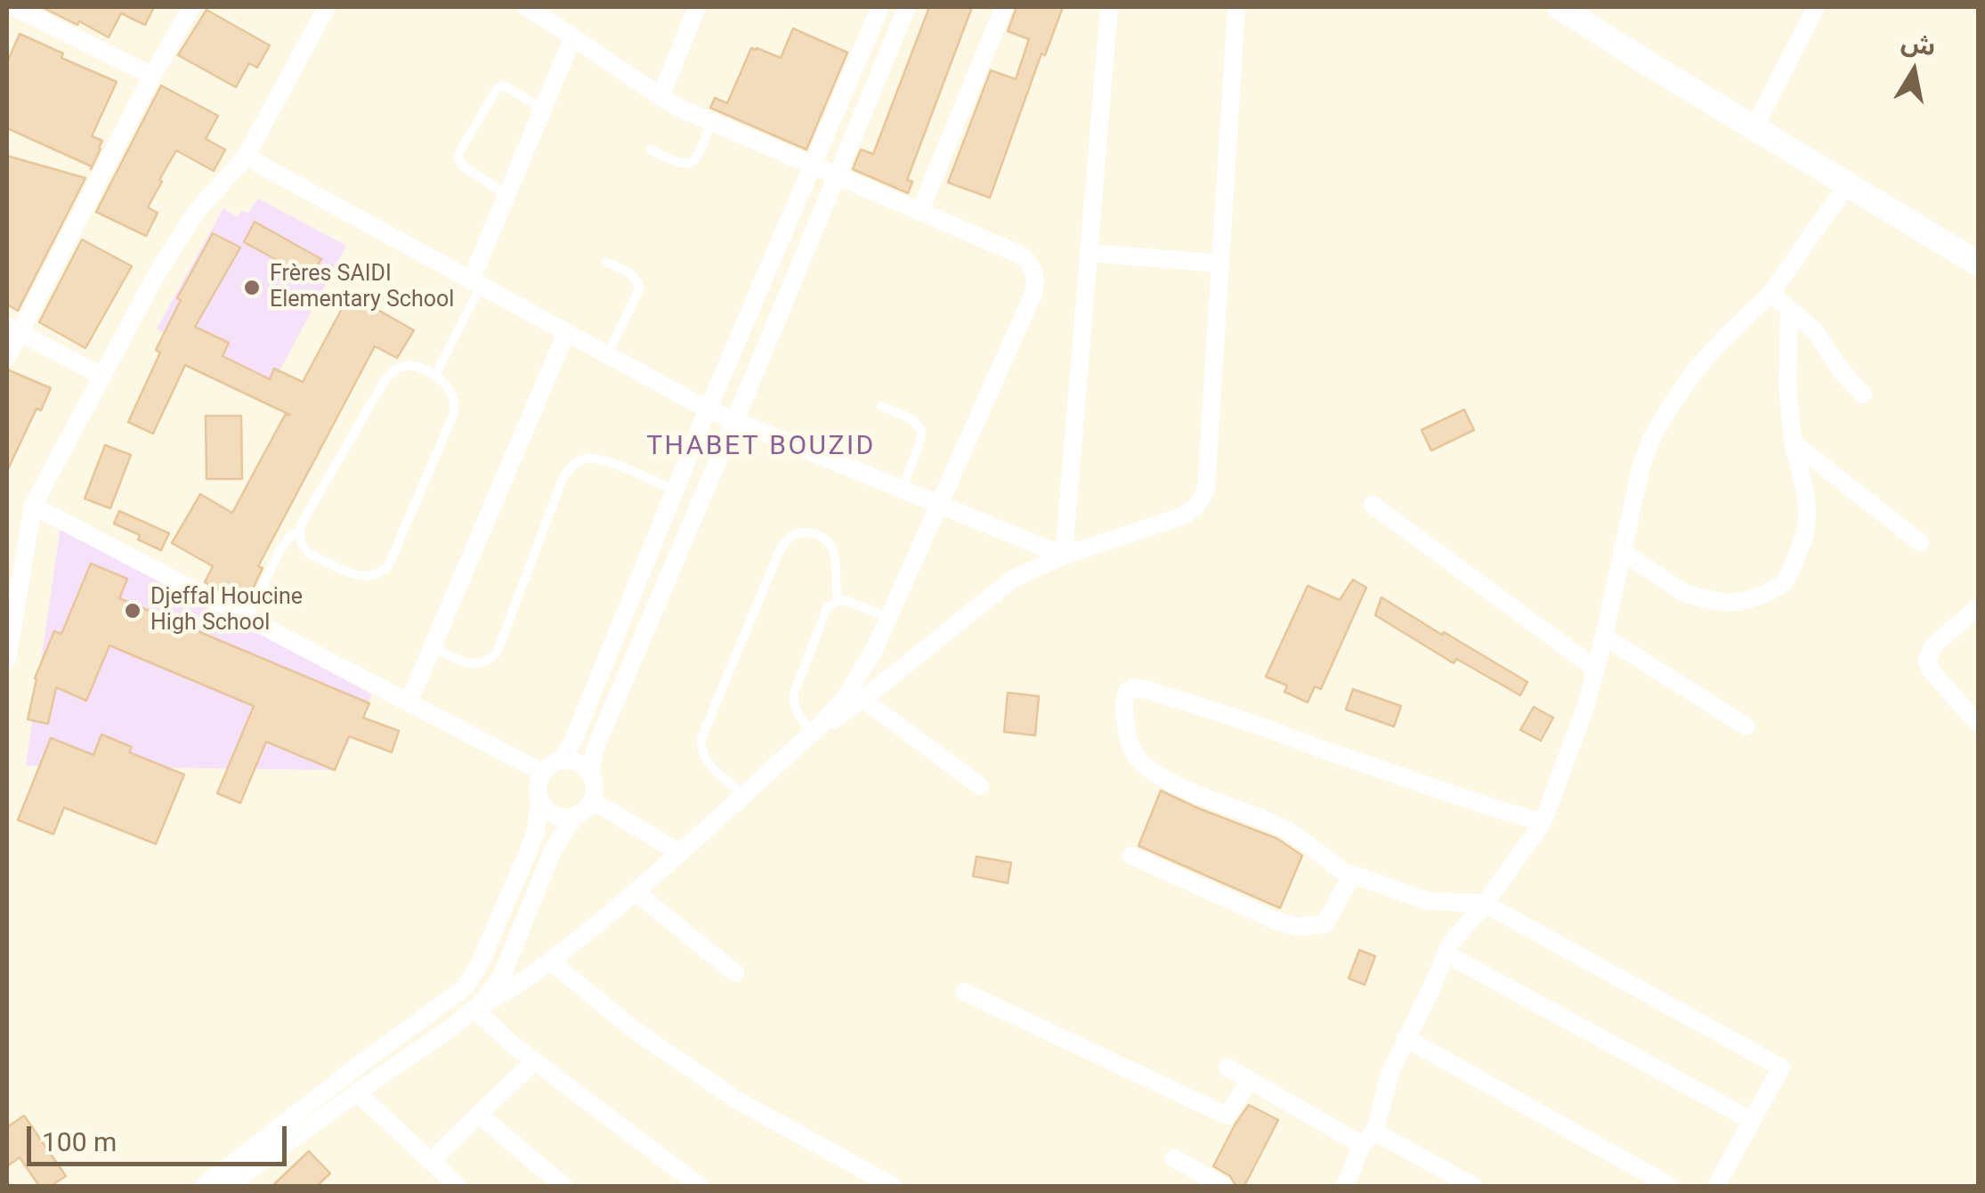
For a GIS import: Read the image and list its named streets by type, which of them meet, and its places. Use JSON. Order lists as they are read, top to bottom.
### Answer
{
  "districts": ["THABET BOUZID"],
  "places": ["Frères SAIDI Elementary School", "Djeffal Houcine High School"],
  "scale_bar": "100 m",
  "north": "top"
}
